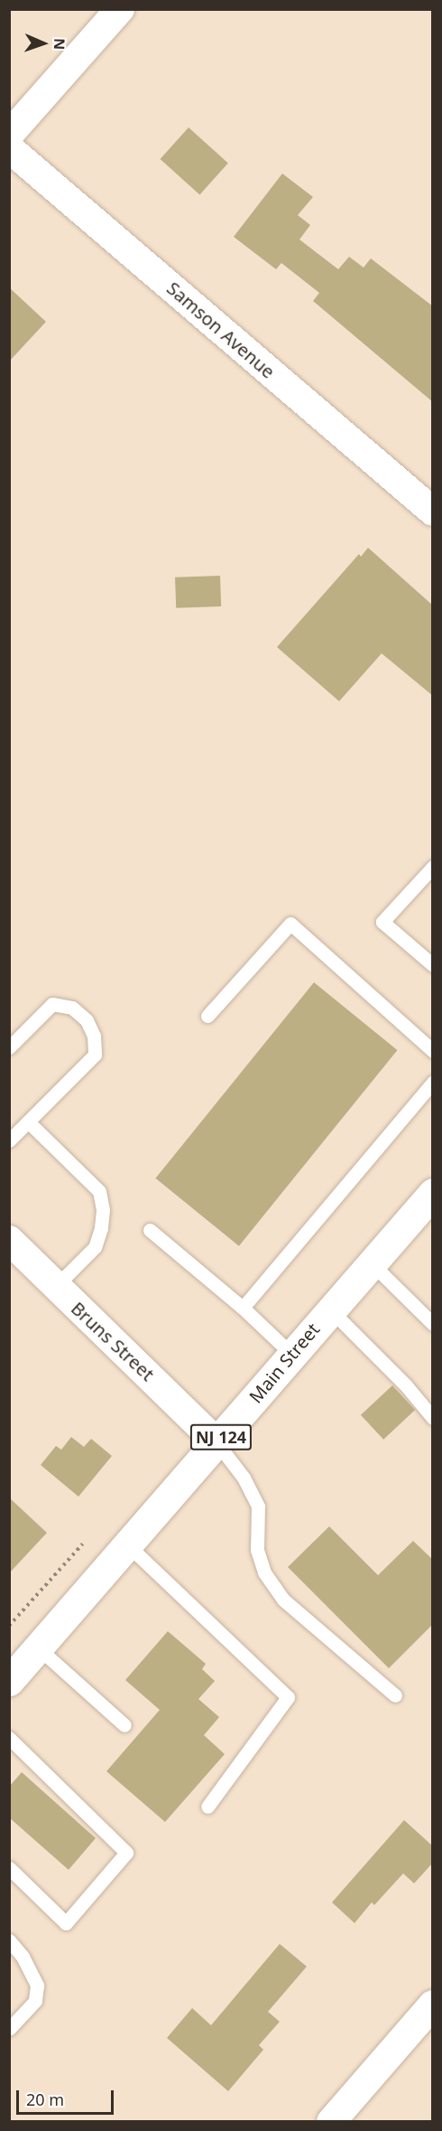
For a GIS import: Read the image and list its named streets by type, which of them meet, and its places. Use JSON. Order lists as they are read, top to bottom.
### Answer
{
  "streets": {
    "main road": ["Main Street", "NJ 124"],
    "street": ["Samson Avenue", "Bruns Street"]
  },
  "crossings": [
    ["Bruns Street", "Main Street"]
  ],
  "scale_bar": "20 m",
  "north": "right"
}
